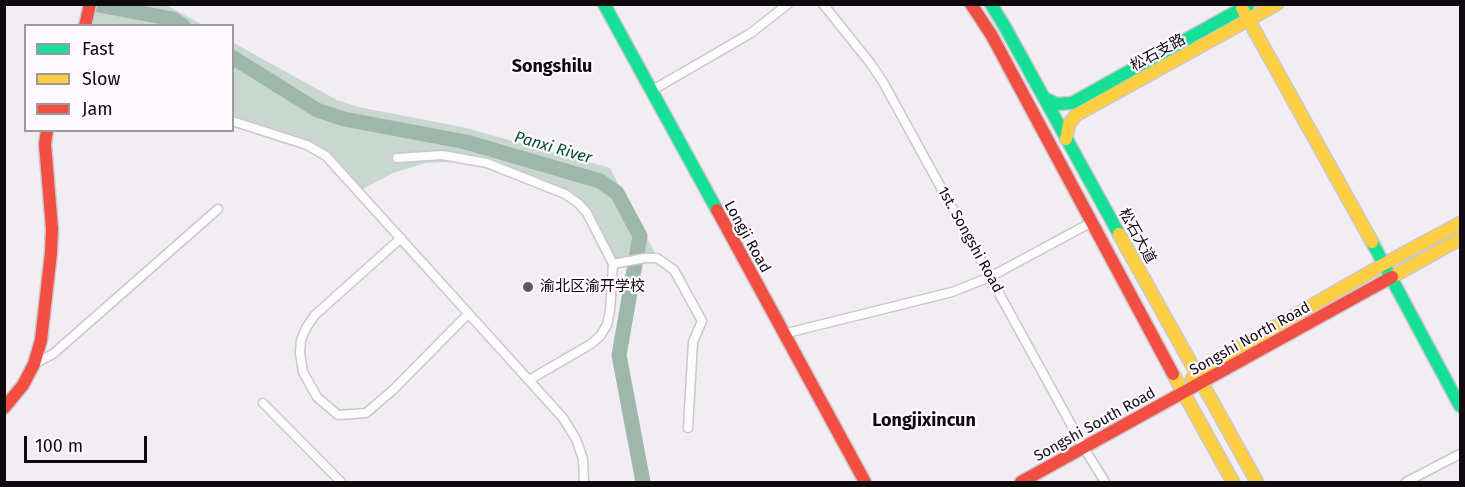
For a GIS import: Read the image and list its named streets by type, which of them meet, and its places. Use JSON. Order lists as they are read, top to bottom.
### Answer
{
  "streets": {
    "main road": [
      "松石支路",
      "松石大道",
      "Longji Road",
      "Songshi North Road",
      "Songshi South Road"
    ],
    "street": ["1st. Songshi Road"]
  },
  "crossings": [
    ["松石支路", "松石大道"],
    ["松石大道", "Songshi North Road"],
    ["1st. Songshi Road", "Songshi South Road"],
    ["Songshi North Road", "Songshi South Road"]
  ],
  "districts": ["Songshilu", "Longjixincun"],
  "water": ["Panxi River"],
  "places": ["渝北区渝开学校"],
  "legend": ["Fast", "Slow", "Jam"],
  "scale_bar": "100 m"
}
